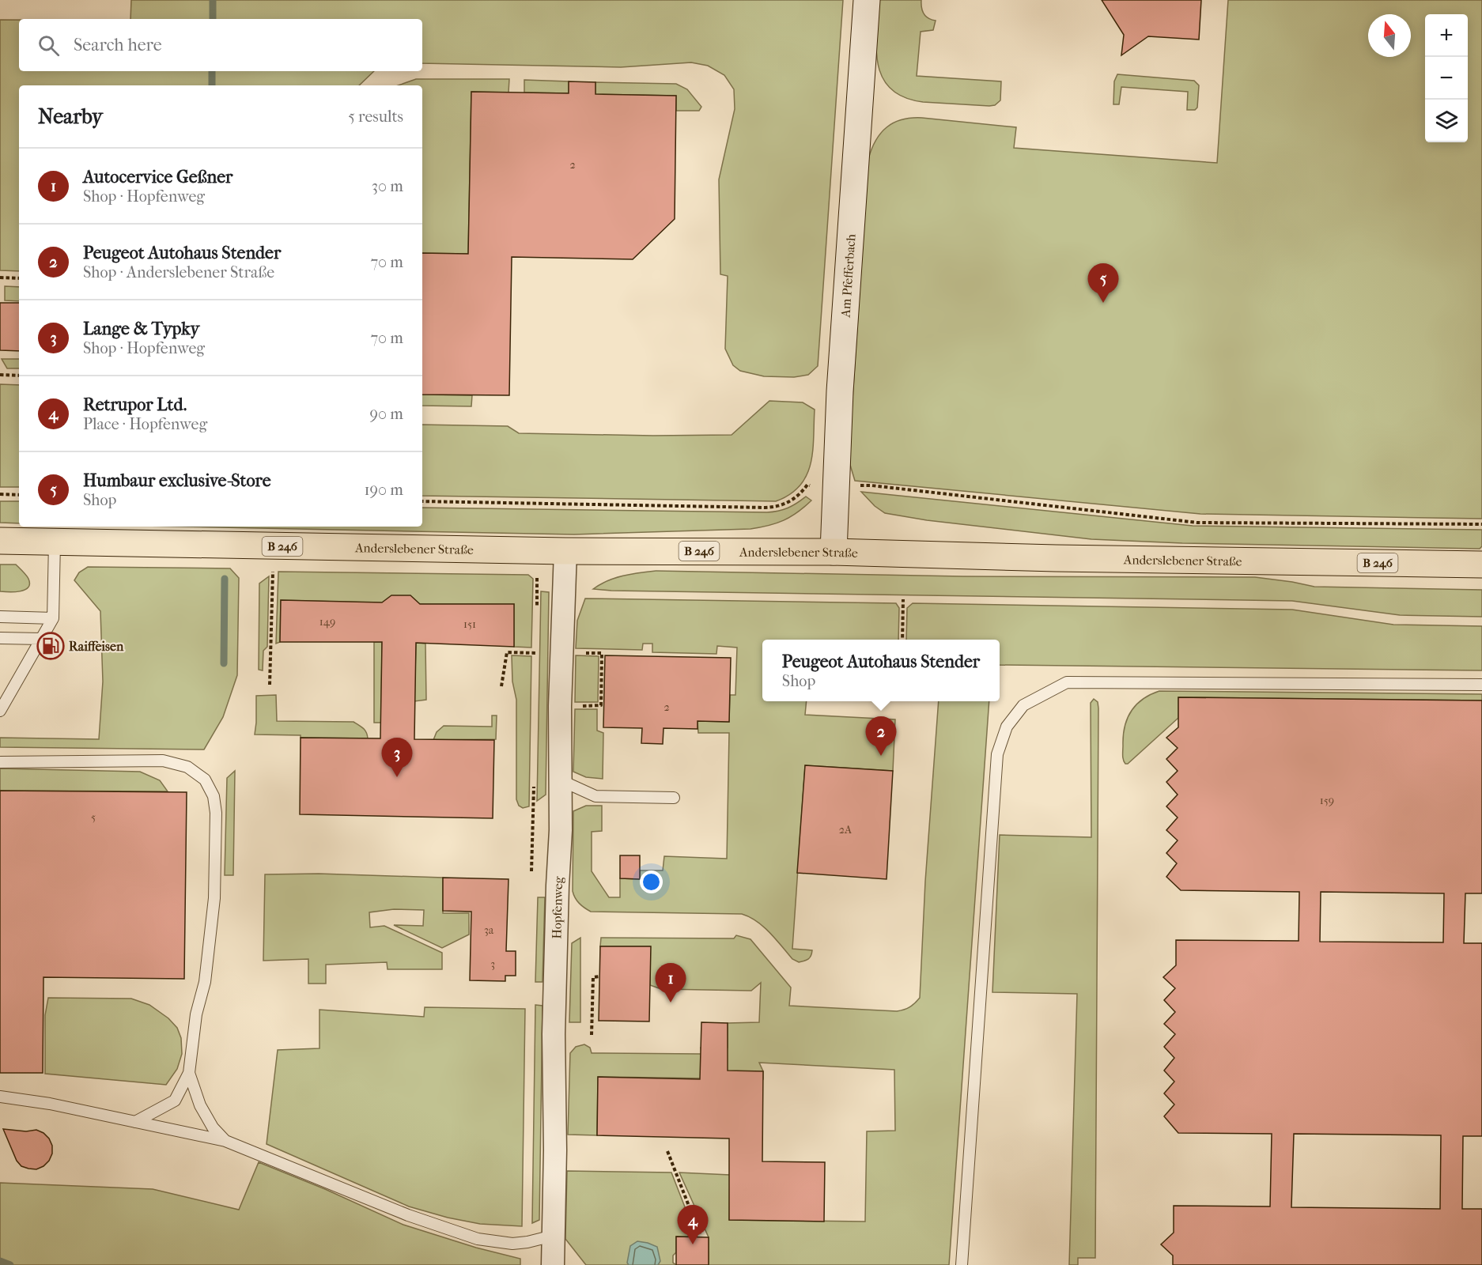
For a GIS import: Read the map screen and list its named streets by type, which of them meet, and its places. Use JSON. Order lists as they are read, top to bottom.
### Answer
{
  "streets": {
    "main road": ["B 246", "Anderslebener Straße"],
    "street": ["Am Pfefferbach", "Hopfenweg"]
  },
  "crossings": [
    ["Am Pfefferbach", "Anderslebener Straße"],
    ["Anderslebener Straße", "Hopfenweg"]
  ],
  "places": {
    "fuel station": ["Raiffeisen"]
  },
  "house_numbers": [
    "2",
    "149",
    "151",
    "2",
    "159",
    "5",
    "2A",
    "3a",
    "3"
  ],
  "north": "top",
  "page": {
    "map_buttons": ["+", "−"],
    "search": "Search here",
    "heading": ["Nearby", "5 results"],
    "list": [
      {
        "mark": "1",
        "name": "Autocervice Geßner",
        "note": "Shop · Hopfenweg",
        "value": "30 m"
      },
      {
        "mark": "2",
        "name": "Peugeot Autohaus Stender",
        "note": "Shop · Anderslebener Straße",
        "value": "70 m"
      },
      {
        "mark": "3",
        "name": "Lange & Typky",
        "note": "Shop · Hopfenweg",
        "value": "70 m"
      },
      {
        "mark": "4",
        "name": "Retrupor Ltd.",
        "note": "Place · Hopfenweg",
        "value": "90 m"
      },
      {
        "mark": "5",
        "name": "Humbaur exclusive-Store",
        "note": "Shop",
        "value": "190 m"
      }
    ],
    "pins": [
      "5",
      "2",
      "3",
      "1",
      "4"
    ],
    "popup": ["Peugeot Autohaus Stender", "Shop"]
  }
}
